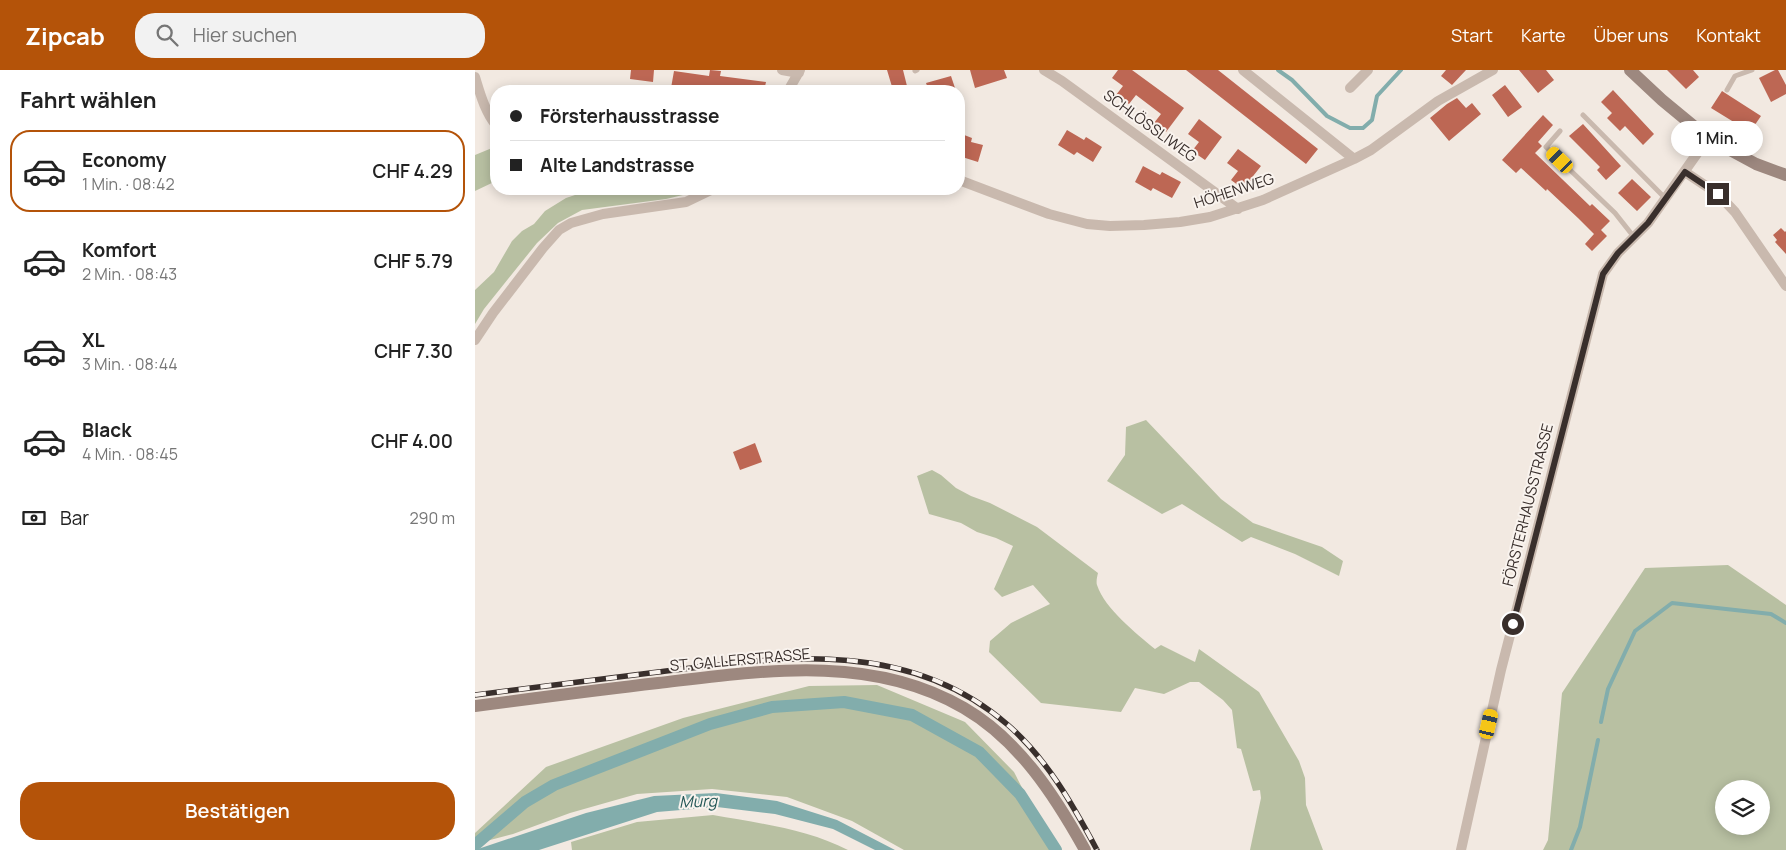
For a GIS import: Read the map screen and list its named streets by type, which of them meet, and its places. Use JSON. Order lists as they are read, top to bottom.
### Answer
{
  "streets": {
    "main road": ["ST. GALLERSTRASSE"],
    "street": ["SCHLÖSSLIWEG", "HÖHENWEG", "FÖRSTERHAUSSTRASSE"]
  },
  "crossings": [
    ["SCHLÖSSLIWEG", "HÖHENWEG"]
  ],
  "water": ["Murg"],
  "page": {
    "header": "Zipcab",
    "search": "Hier suchen",
    "nav": [
      "Start",
      "Karte",
      "Über uns",
      "Kontakt"
    ],
    "heading": "Fahrt wählen",
    "banner": ["Försterhausstrasse", "Alte Landstrasse"],
    "bubble": "1 Min.",
    "list": [
      {
        "name": "Economy",
        "note": "1 Min. · 08:42",
        "value": "CHF 4.29"
      },
      {
        "name": "Komfort",
        "note": "2 Min. · 08:43",
        "value": "CHF 5.79"
      },
      {
        "name": "XL",
        "note": "3 Min. · 08:44",
        "value": "CHF 7.30"
      },
      {
        "name": "Black",
        "note": "4 Min. · 08:45",
        "value": "CHF 4.00"
      }
    ],
    "pay": ["Bar", "290 m"],
    "buttons": "Bestätigen"
  }
}
